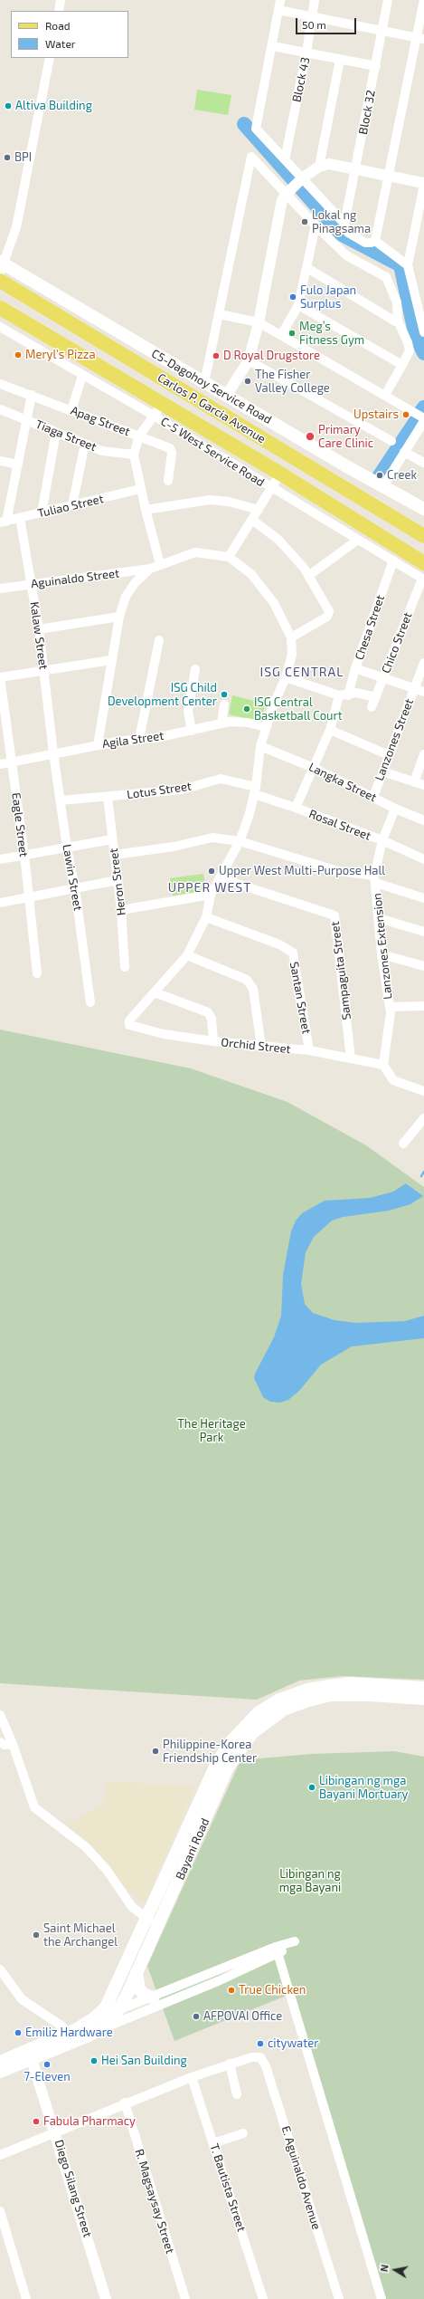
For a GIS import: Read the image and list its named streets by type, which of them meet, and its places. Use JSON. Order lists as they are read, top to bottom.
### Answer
{
  "streets": {
    "main road": ["C5-Dagohoy Service Road", "Carlos P. Garcia Avenue", "Bayani Road"],
    "street": [
      "Block 43",
      "Block 32",
      "Apag Street",
      "Tiaga Street",
      "C-5 West Service Road",
      "Tuliao Street",
      "Aguinaldo Street",
      "Chesa Street",
      "Kalaw Street",
      "Chico Street",
      "Agila Street",
      "Lanzones Street",
      "Langka Street",
      "Lotus Street",
      "Eagle Street",
      "Rosal Street",
      "Lawin Street",
      "Heron Street",
      "Lanzones Extension",
      "Sampaguita Street",
      "Santan Street",
      "Orchid Street",
      "E. Aguinaldo Avenue",
      "T. Bautista Street",
      "Diego Silang Street",
      "R. Magsaysay Street"
    ]
  },
  "crossings": [
    ["C-5 West Service Road", "Chesa Street"],
    ["C-5 West Service Road", "Chico Street"],
    ["Tuliao Street", "Kalaw Street"],
    ["Aguinaldo Street", "Kalaw Street"],
    ["Chesa Street", "Langka Street"],
    ["Chesa Street", "Rosal Street"],
    ["Kalaw Street", "Agila Street"],
    ["Kalaw Street", "Lawin Street"],
    ["Agila Street", "Eagle Street"],
    ["Agila Street", "Lawin Street"],
    ["Lanzones Street", "Langka Street"],
    ["Langka Street", "Lanzones Extension"],
    ["Lotus Street", "Rosal Street"],
    ["Lotus Street", "Lawin Street"],
    ["Lotus Street", "Heron Street"],
    ["Rosal Street", "Lanzones Extension"],
    ["Lanzones Extension", "Orchid Street"],
    ["Sampaguita Street", "Orchid Street"],
    ["Santan Street", "Orchid Street"],
    ["Bayani Road", "Diego Silang Street"]
  ],
  "districts": ["ISG CENTRAL", "UPPER WEST"],
  "parks": ["The Heritage Park", "Libingan ng mga Bayani"],
  "places": [
    "Altiva Building",
    "BPI",
    "Lokal ng Pinagsama",
    "Fulo Japan Surplus",
    "Meg’s Fitness Gym",
    "Meryl's Pizza",
    "D Royal Drugstore",
    "The Fisher Valley College",
    "Upstairs",
    "Primary Care Clinic",
    "Creek",
    "ISG Child Development Center",
    "ISG Central Basketball Court",
    "Upper West Multi-Purpose Hall",
    "Philippine-Korea Friendship Center",
    "Libingan ng mga Bayani Mortuary",
    "Saint Michael the Archangel",
    "True Chicken",
    "AFPOVAI Office",
    "Emiliz Hardware",
    "citywater",
    "Hei San Building",
    "7-Eleven",
    "Fabula Pharmacy"
  ],
  "legend": ["Road", "Water"],
  "scale_bar": "50 m",
  "north": "left"
}
